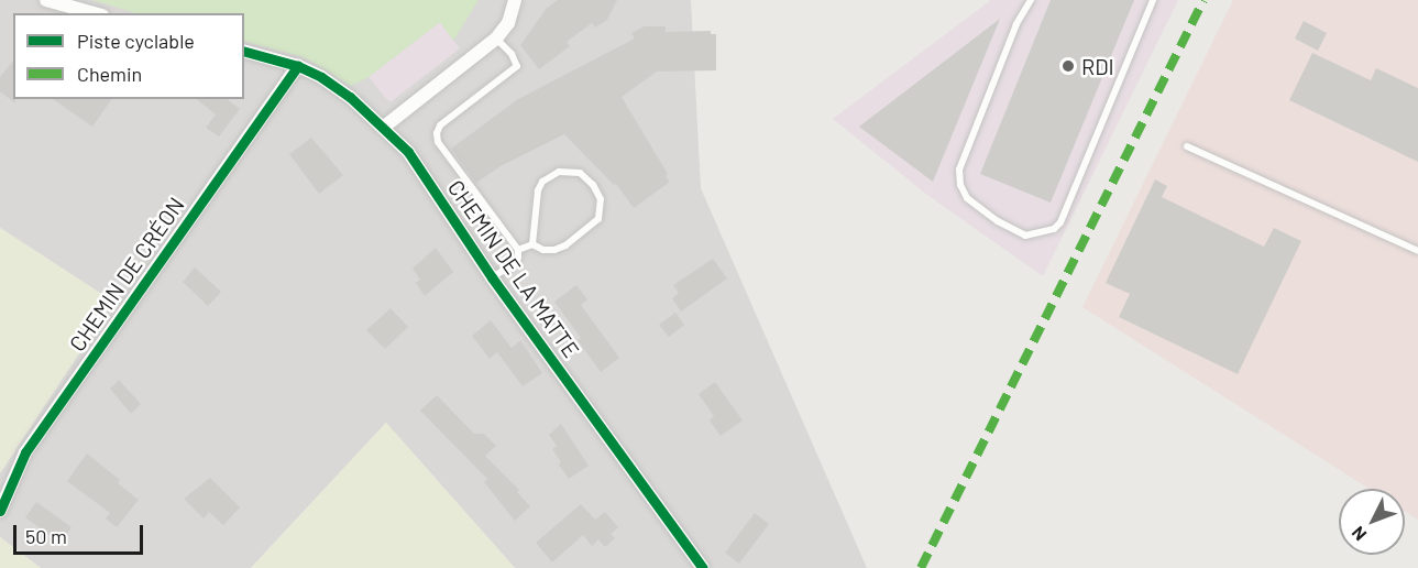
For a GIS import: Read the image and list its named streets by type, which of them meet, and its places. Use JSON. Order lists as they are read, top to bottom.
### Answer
{
  "streets": {
    "street": ["CHEMIN DE LA MATTE", "CHEMIN DE CRÉON"]
  },
  "crossings": [
    ["CHEMIN DE LA MATTE", "CHEMIN DE CRÉON"]
  ],
  "places": ["RDI"],
  "legend": ["Piste cyclable", "Chemin"],
  "scale_bar": "50 m",
  "north": "bottom left"
}
